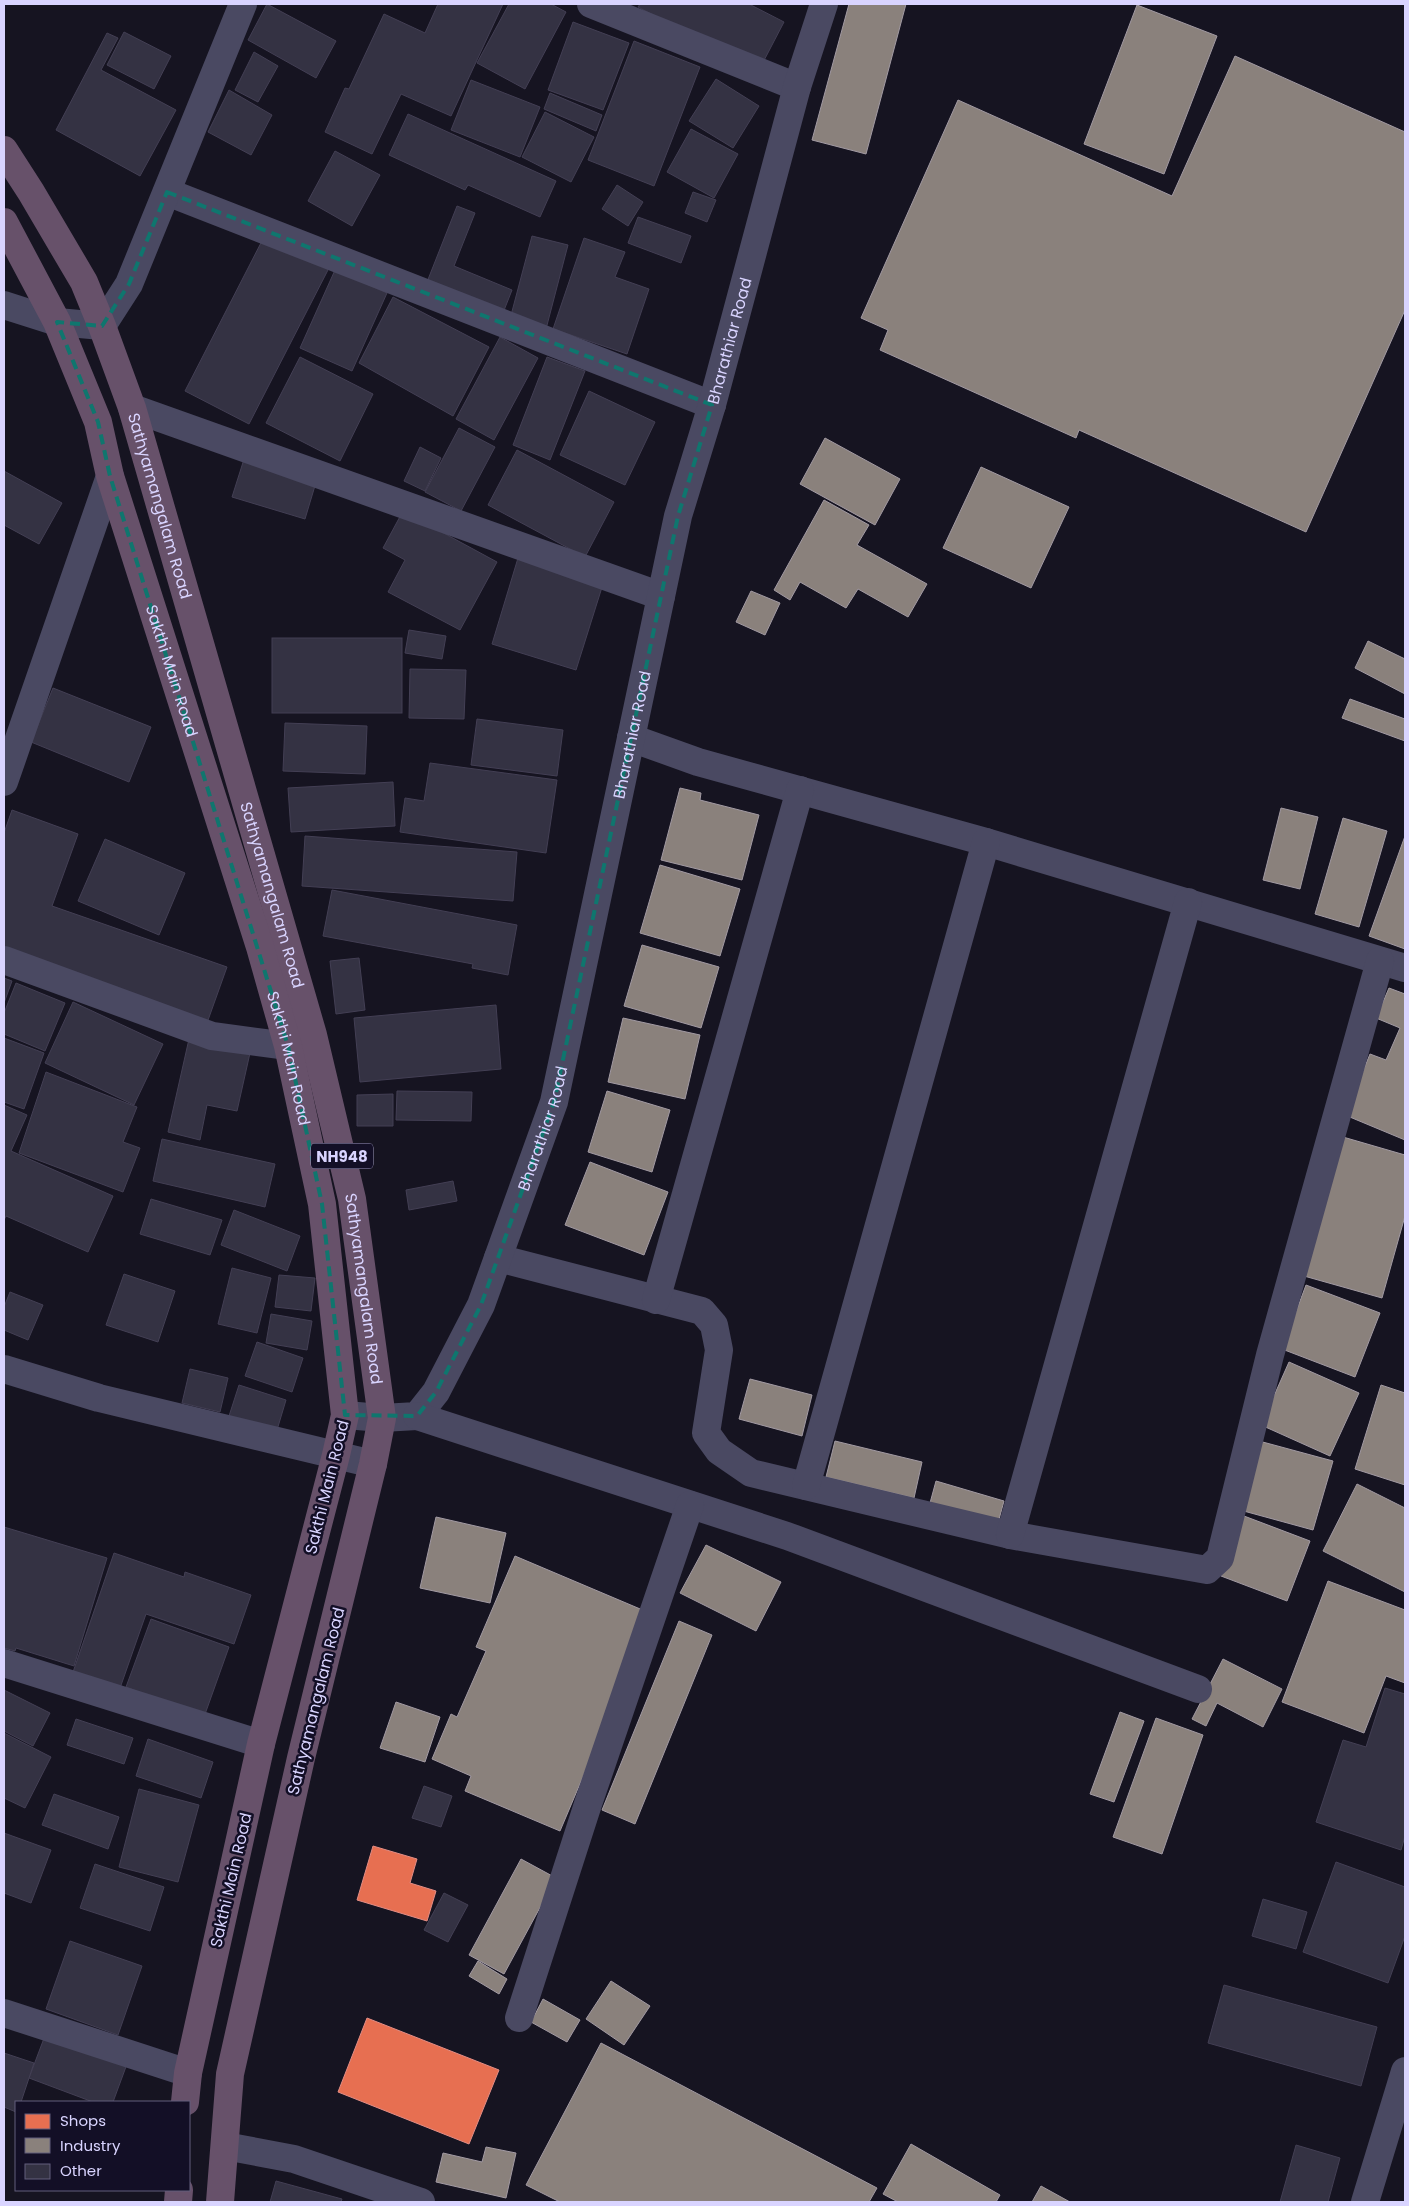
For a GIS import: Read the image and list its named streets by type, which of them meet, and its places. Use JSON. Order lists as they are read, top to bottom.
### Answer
{
  "streets": {
    "highway": ["Sathyamangalam Road", "Sakthi Main Road", "NH948"],
    "street": ["Bharathiar Road"]
  },
  "legend": ["Shops", "Industry", "Other"]
}
